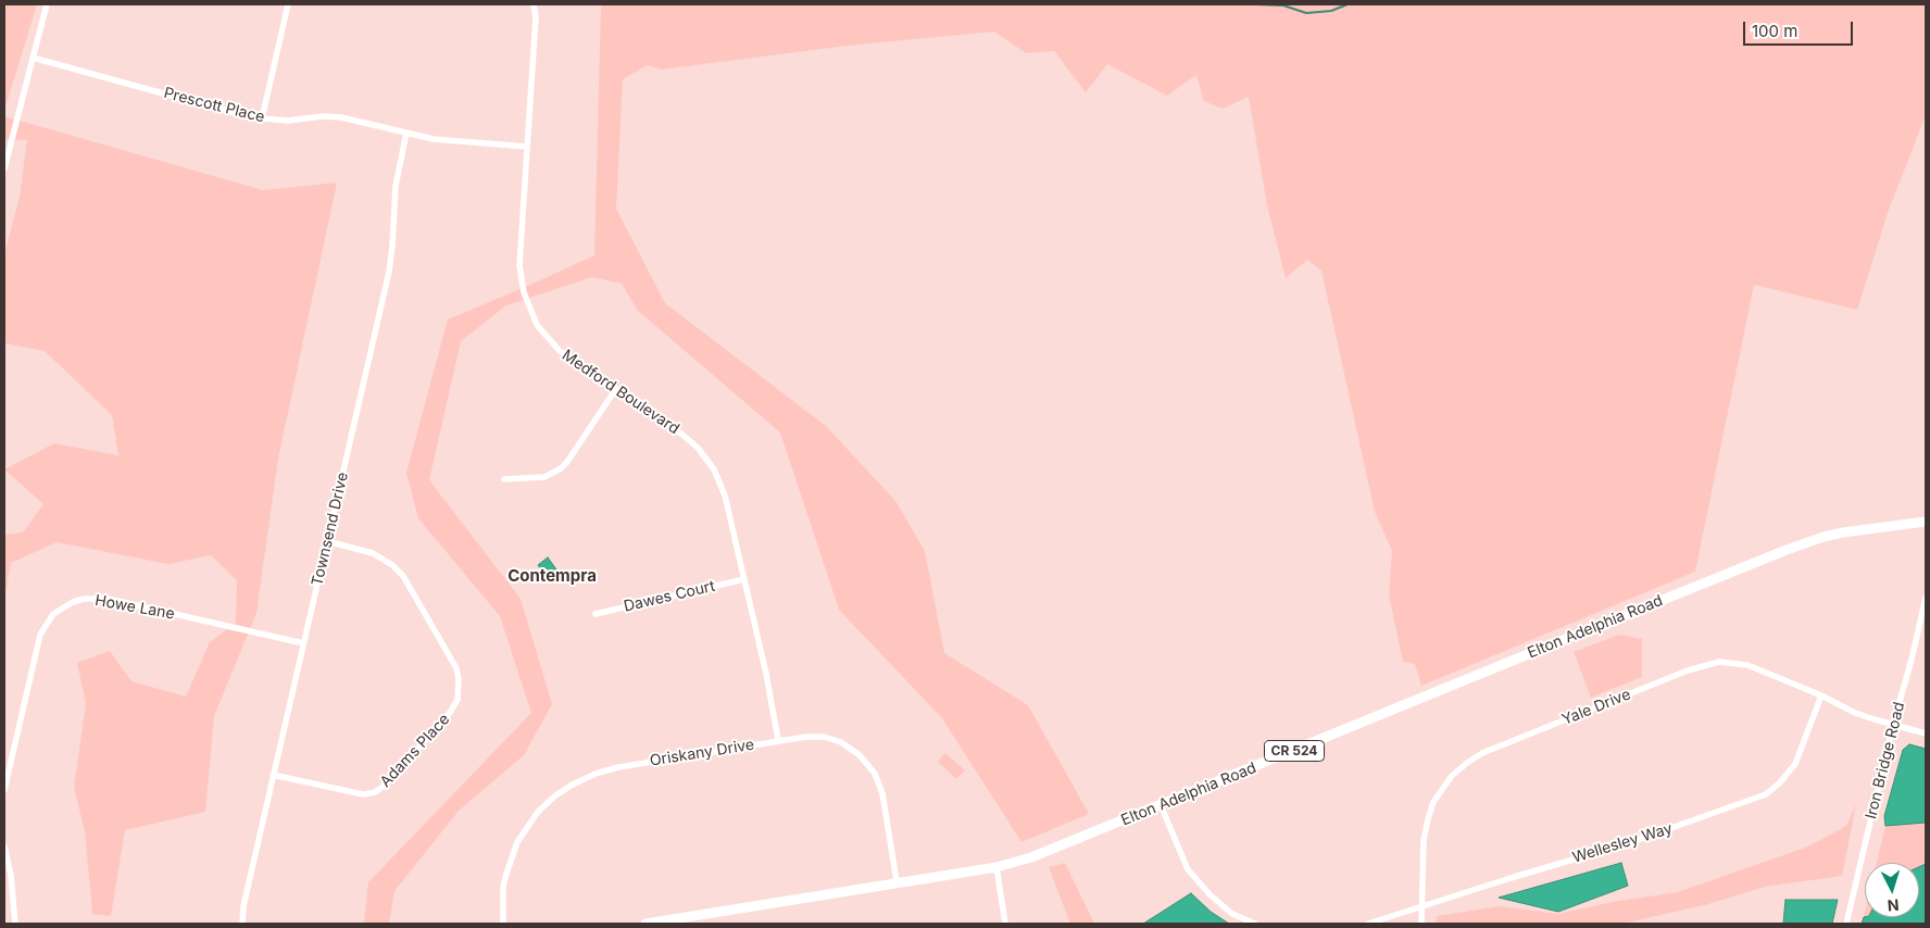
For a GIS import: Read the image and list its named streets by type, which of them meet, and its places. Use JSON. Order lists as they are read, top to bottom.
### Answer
{
  "streets": {
    "main road": ["Elton Adelphia Road", "CR 524"],
    "street": [
      "Prescott Place",
      "Medford Boulevard",
      "Townsend Drive",
      "Dawes Court",
      "Howe Lane",
      "Yale Drive",
      "Adams Place",
      "Oriskany Drive",
      "Iron Bridge Road",
      "Wellesley Way"
    ]
  },
  "crossings": [
    ["Prescott Place", "Medford Boulevard"],
    ["Prescott Place", "Townsend Drive"],
    ["Medford Boulevard", "Dawes Court"],
    ["Medford Boulevard", "Oriskany Drive"],
    ["Townsend Drive", "Howe Lane"],
    ["Townsend Drive", "Adams Place"],
    ["Elton Adelphia Road", "Oriskany Drive"],
    ["Yale Drive", "Iron Bridge Road"],
    ["Yale Drive", "Wellesley Way"]
  ],
  "districts": ["Contempra"],
  "scale_bar": "100 m",
  "north": "bottom"
}
